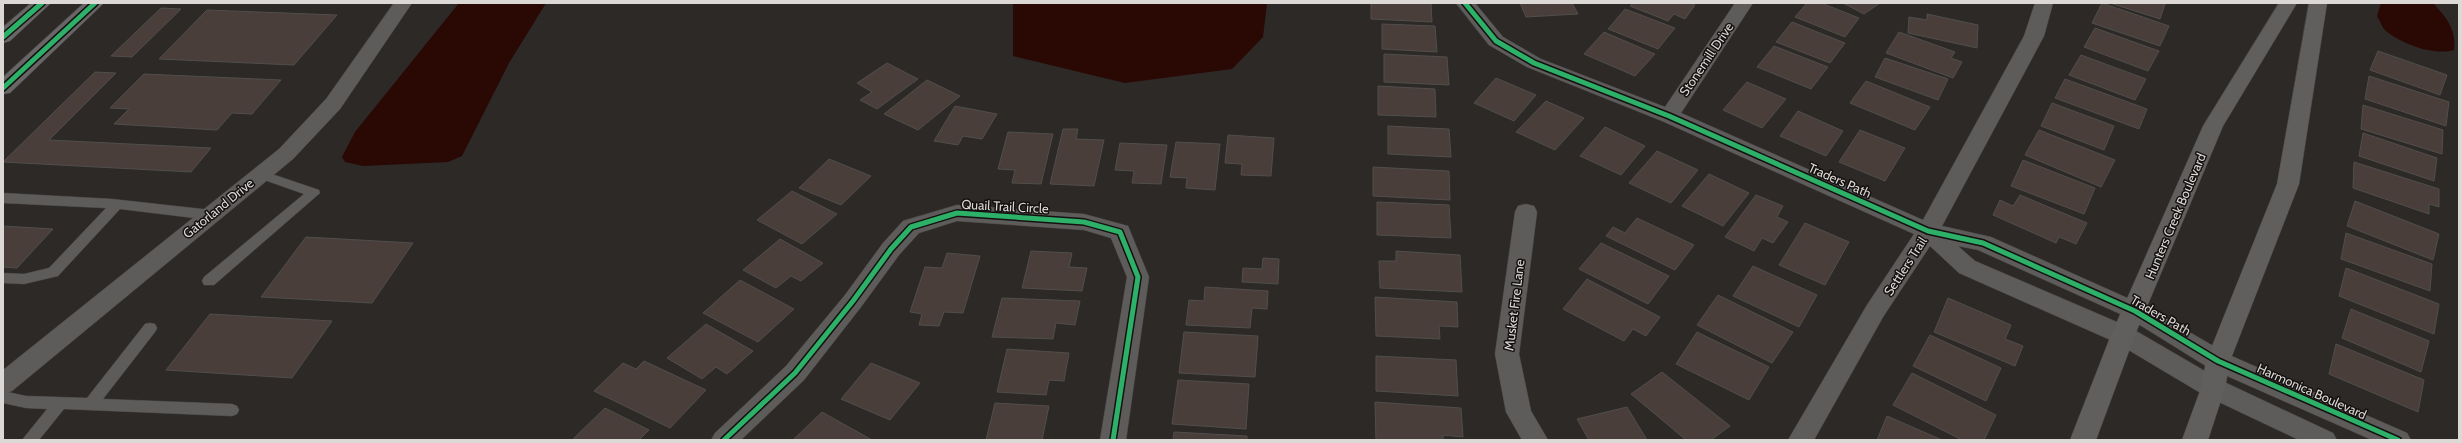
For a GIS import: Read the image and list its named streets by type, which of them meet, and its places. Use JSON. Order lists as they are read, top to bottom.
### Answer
{
  "streets": {
    "street": [
      "Stonemill Drive",
      "Traders Path",
      "Quail Trail Circle",
      "Gatorland Drive",
      "Hunters Creek Boulevard",
      "Settlers Trail",
      "Musket Fire Lane",
      "Harmonica Boulevard"
    ]
  },
  "crossings": [
    ["Stonemill Drive", "Traders Path"],
    ["Traders Path", "Hunters Creek Boulevard"],
    ["Traders Path", "Settlers Trail"],
    ["Traders Path", "Harmonica Boulevard"]
  ]
}
